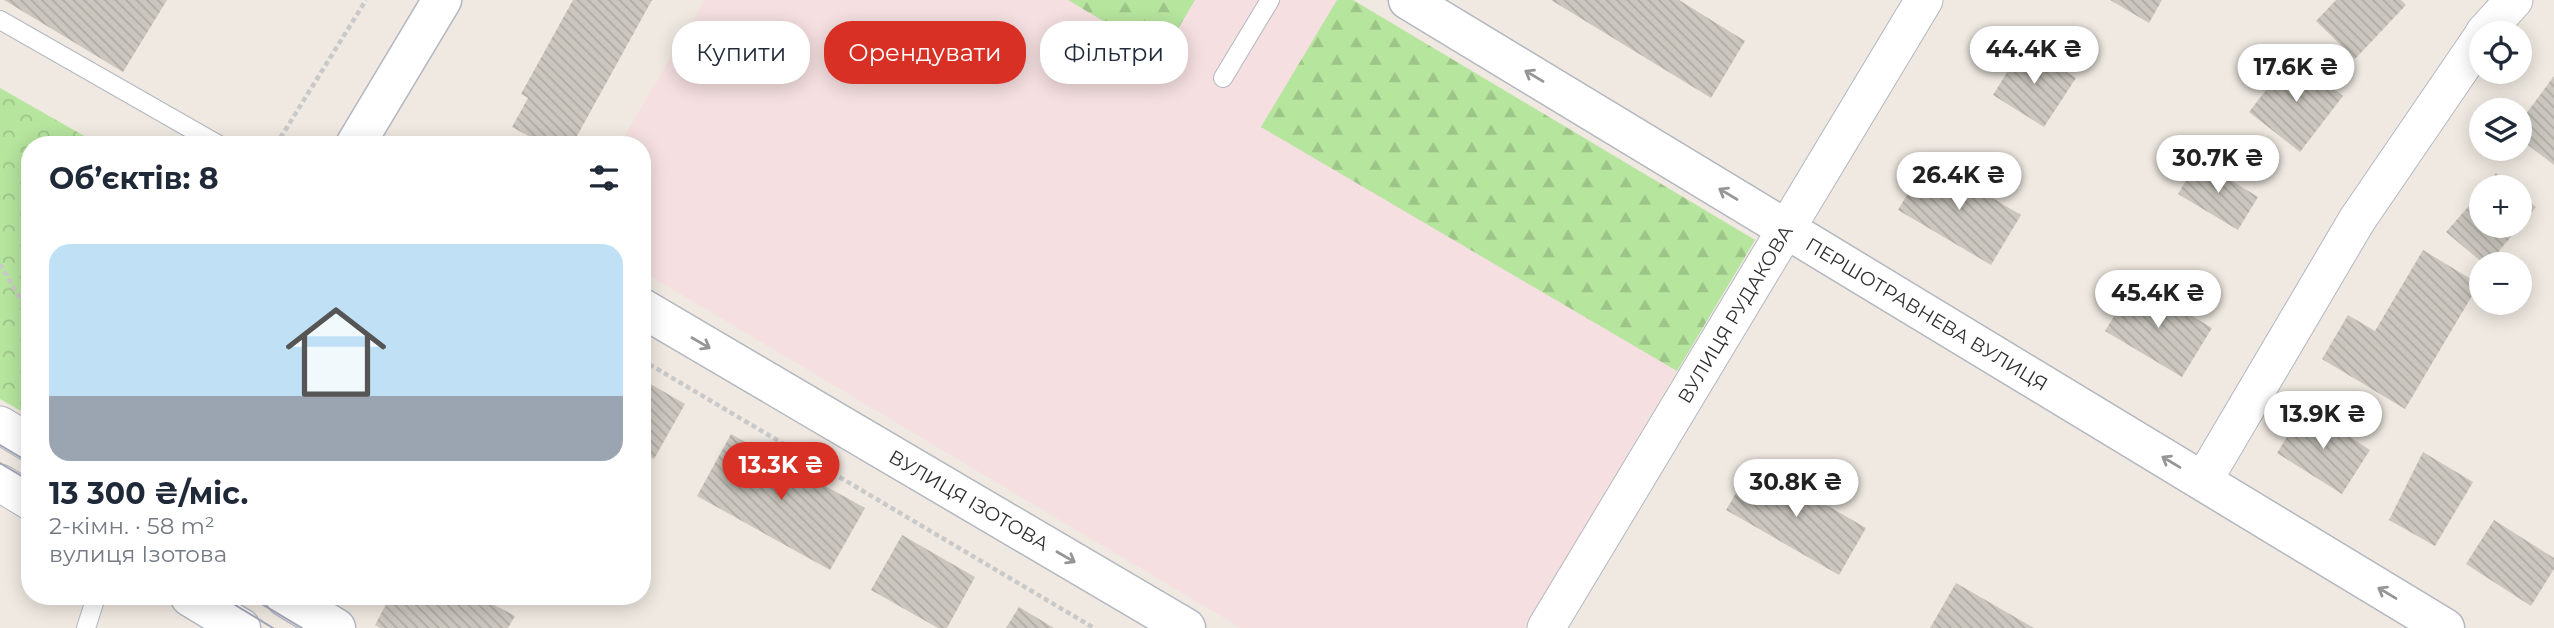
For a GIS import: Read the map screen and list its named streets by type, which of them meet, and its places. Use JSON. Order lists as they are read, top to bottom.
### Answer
{
  "streets": {
    "main road": ["ПЕРШОТРАВНЕВА ВУЛИЦЯ", "ВУЛИЦЯ ІЗОТОВА"],
    "street": ["ВУЛИЦЯ РУДАКОВА"]
  },
  "crossings": [
    ["ВУЛИЦЯ РУДАКОВА", "ПЕРШОТРАВНЕВА ВУЛИЦЯ"]
  ],
  "one_way": ["ПЕРШОТРАВНЕВА ВУЛИЦЯ", "ВУЛИЦЯ ІЗОТОВА"],
  "page": {
    "map_buttons": ["+", "−"],
    "chip": ["Купити", "Орендувати", "Фільтри"],
    "price": [
      "44.4K ₴",
      "17.6K ₴",
      "30.7K ₴",
      "26.4K ₴",
      "45.4K ₴",
      "13.9K ₴",
      "13.3K ₴",
      "30.8K ₴"
    ],
    "heading": "Об’єктів: 8",
    "list": [
      {
        "name": "13 300 ₴/міс.",
        "note": "2-кімн. · 58 m² · вулиця Ізотова"
      }
    ]
  }
}
